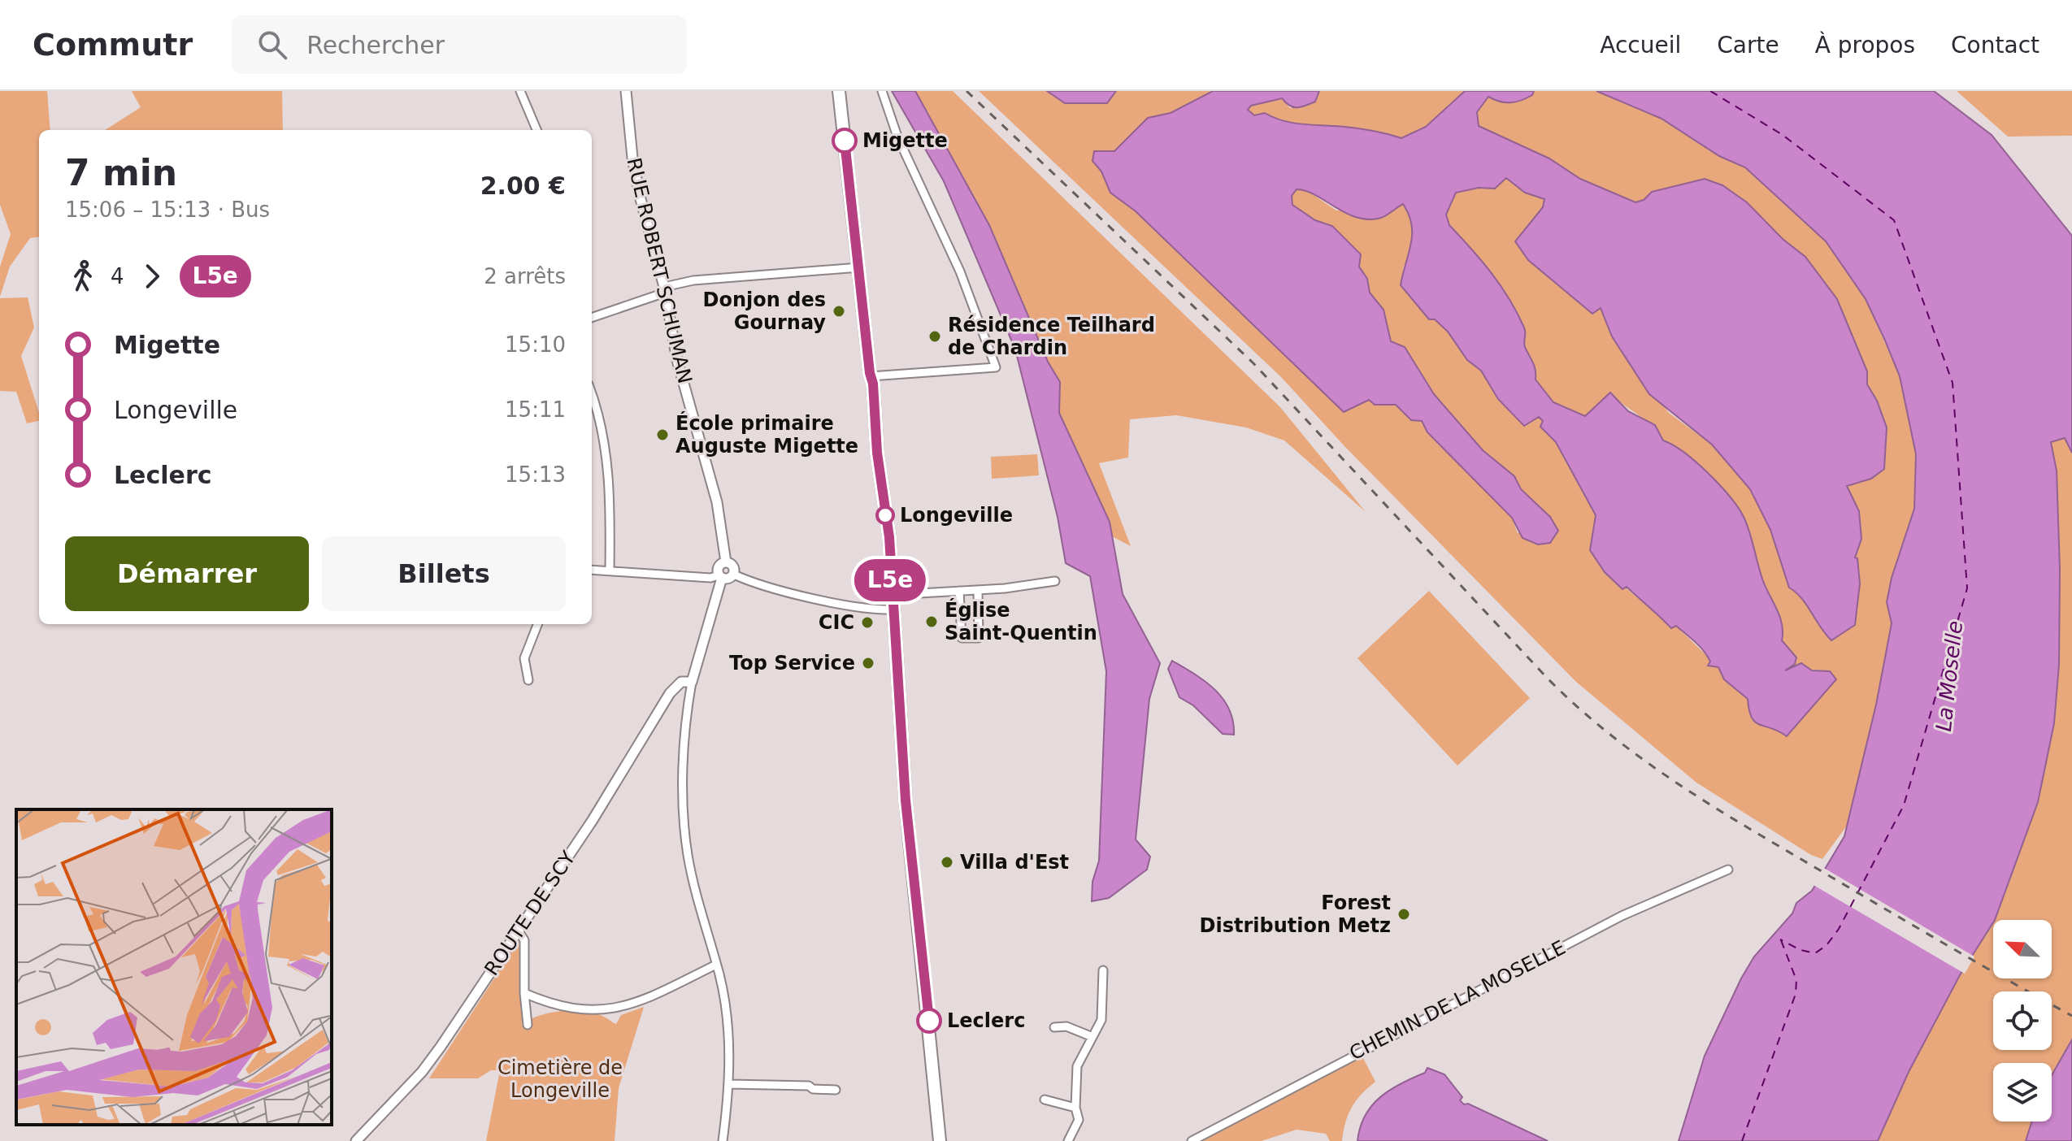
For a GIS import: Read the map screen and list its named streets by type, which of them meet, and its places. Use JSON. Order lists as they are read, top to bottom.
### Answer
{
  "streets": {
    "street": ["RUE ROBERT SCHUMAN", "ROUTE DE SCY", "CHEMIN DE LA MOSELLE"]
  },
  "water": ["La Moselle"],
  "parks": ["Cimetière de Longeville"],
  "places": [
    "Migette",
    "Donjon des Gournay",
    "Résidence Teilhard de Chardin",
    "École primaire Auguste Migette",
    "Longeville",
    "Église Saint-Quentin",
    "CIC",
    "Top Service",
    "Villa d'Est",
    "Forest Distribution Metz",
    "Leclerc"
  ],
  "lines": ["bus line L5e"],
  "north": "top left",
  "page": {
    "header": "Commutr",
    "search": "Rechercher",
    "nav": [
      "Accueil",
      "Carte",
      "À propos",
      "Contact"
    ],
    "on_map": "L5e",
    "heading": ["7 min", "15:06 – 15:13 · Bus", "2.00 €"],
    "legs": ["4", "L5e", "2 arrêts"],
    "list": [
      {
        "name": "Migette",
        "value": "15:10"
      },
      {
        "name": "Longeville",
        "value": "15:11"
      },
      {
        "name": "Leclerc",
        "value": "15:13"
      }
    ],
    "buttons": ["Démarrer", "Billets"]
  }
}
